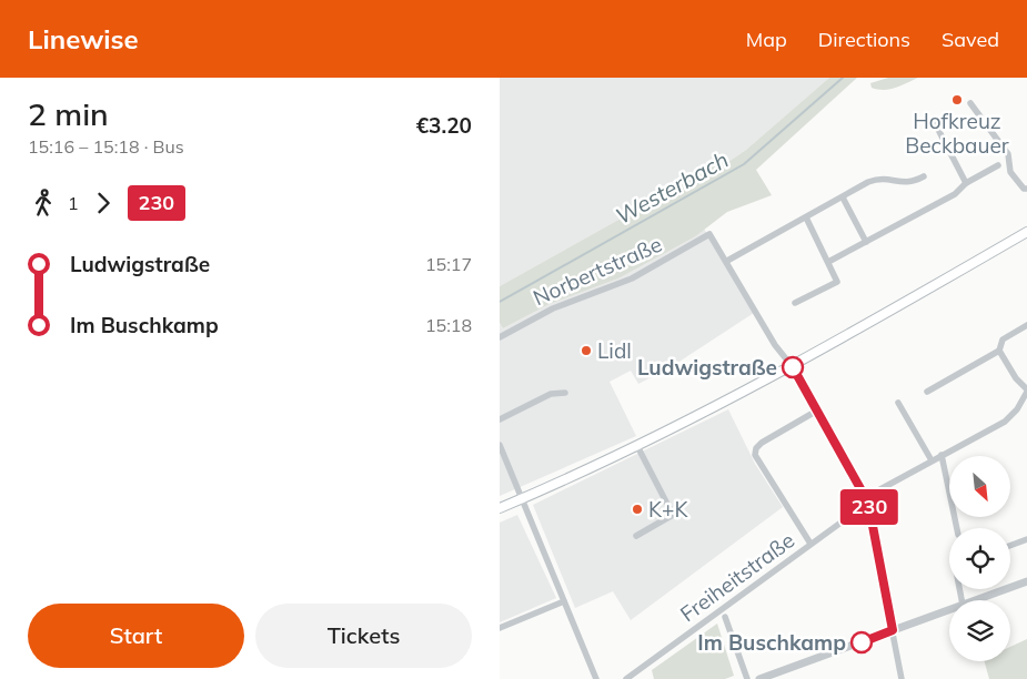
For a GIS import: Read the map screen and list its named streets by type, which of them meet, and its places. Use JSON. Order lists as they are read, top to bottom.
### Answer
{
  "streets": {
    "street": ["Norbertstraße", "Freiheitstraße"]
  },
  "water": ["Westerbach"],
  "places": [
    "Hofkreuz Beckbauer",
    "Lidl",
    "Ludwigstraße",
    "K+K",
    "Im Buschkamp"
  ],
  "lines": ["bus line 230"],
  "north": "bottom right",
  "page": {
    "header": "Linewise",
    "nav": ["Map", "Directions", "Saved"],
    "heading": ["2 min", "15:16 – 15:18 · Bus", "€3.20"],
    "on_map": "230",
    "legs": ["1", "230"],
    "list": [
      {
        "name": "Ludwigstraße",
        "value": "15:17"
      },
      {
        "name": "Im Buschkamp",
        "value": "15:18"
      }
    ],
    "buttons": ["Start", "Tickets"]
  }
}
